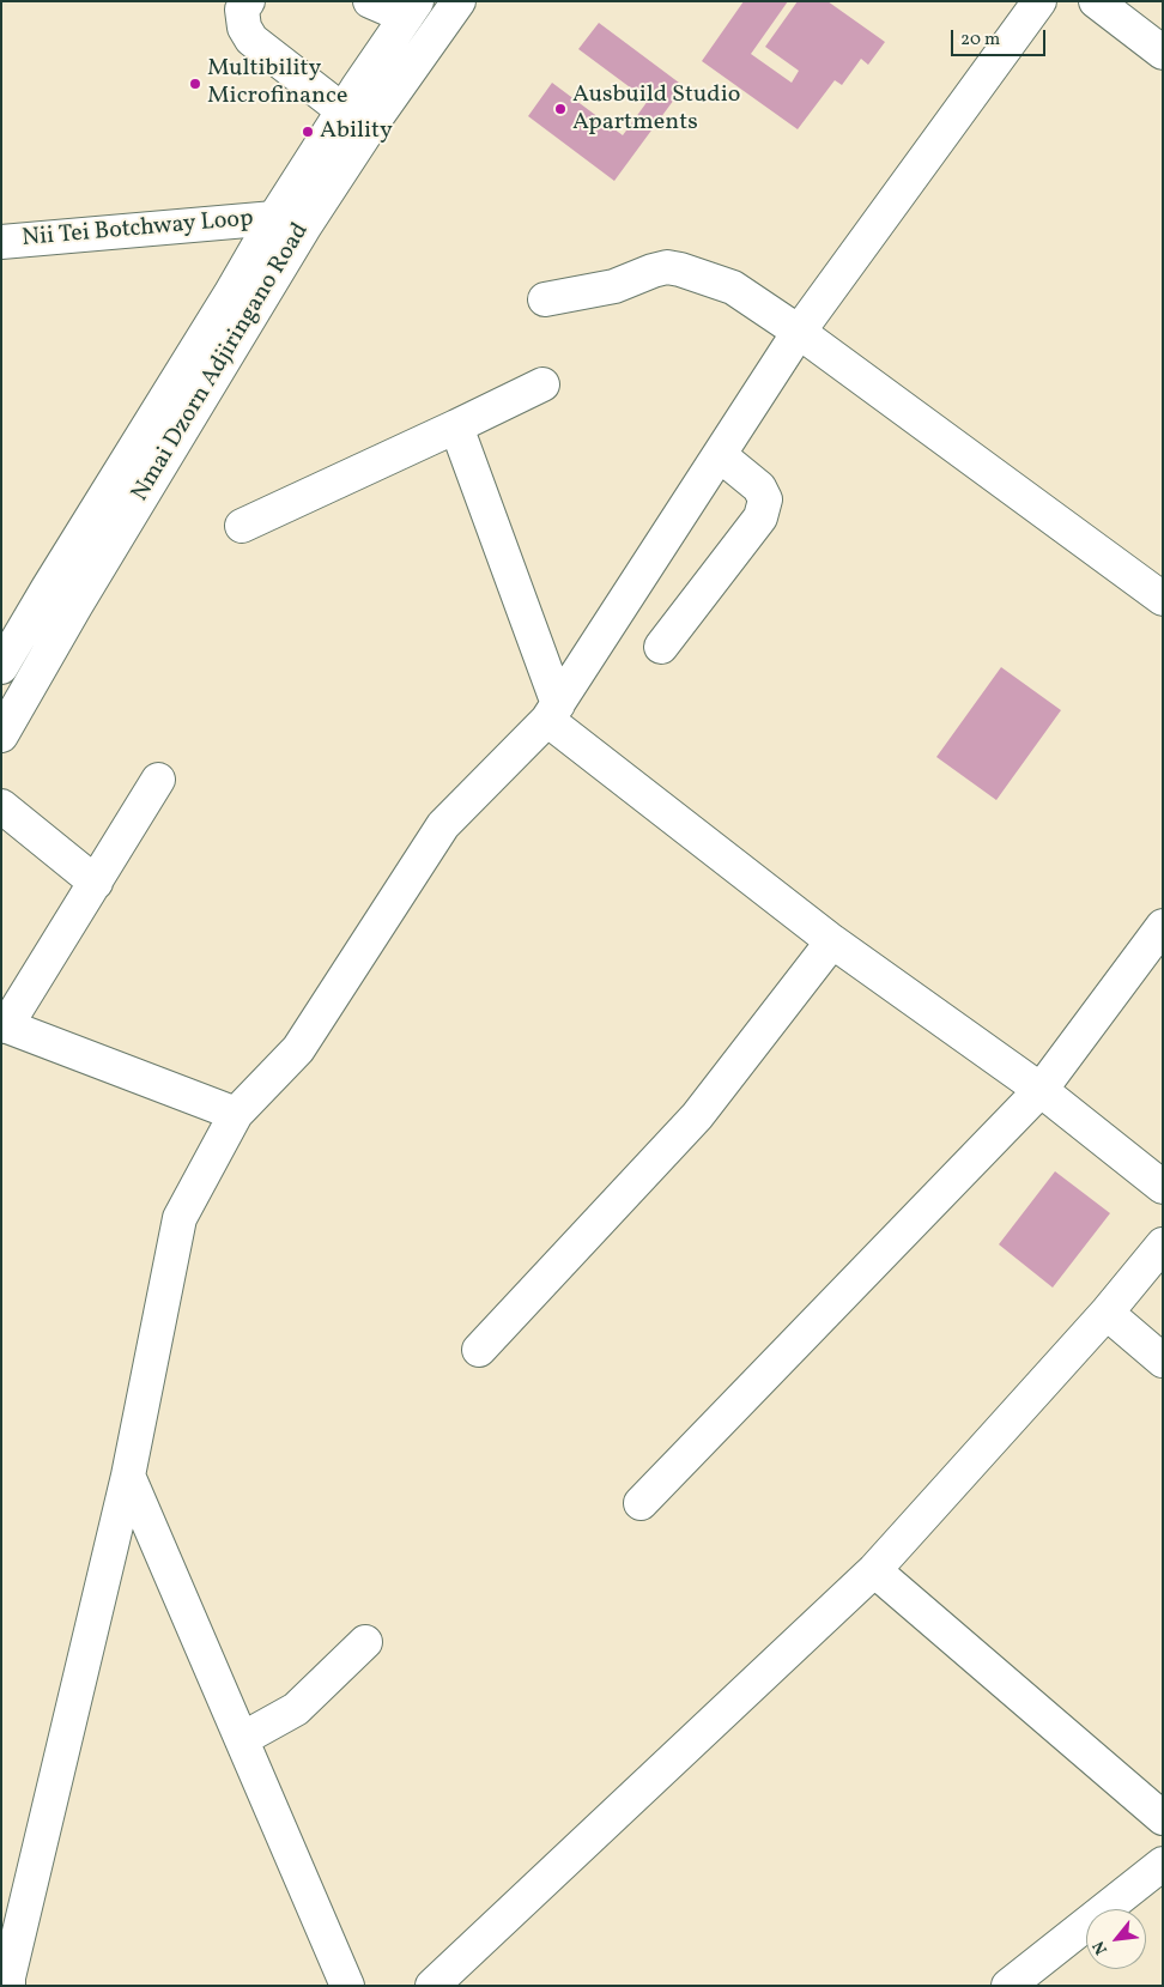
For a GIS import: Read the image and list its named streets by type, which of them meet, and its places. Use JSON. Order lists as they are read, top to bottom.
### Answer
{
  "streets": {
    "street": ["Nii Tei Botchway Loop", "Nmai Dzorn Adjiringano Road"]
  },
  "crossings": [
    ["Nii Tei Botchway Loop", "Nmai Dzorn Adjiringano Road"]
  ],
  "places": ["Multibility Microfinance", "Ausbuild Studio Apartments", "Ability"],
  "scale_bar": "20 m",
  "north": "bottom left"
}
